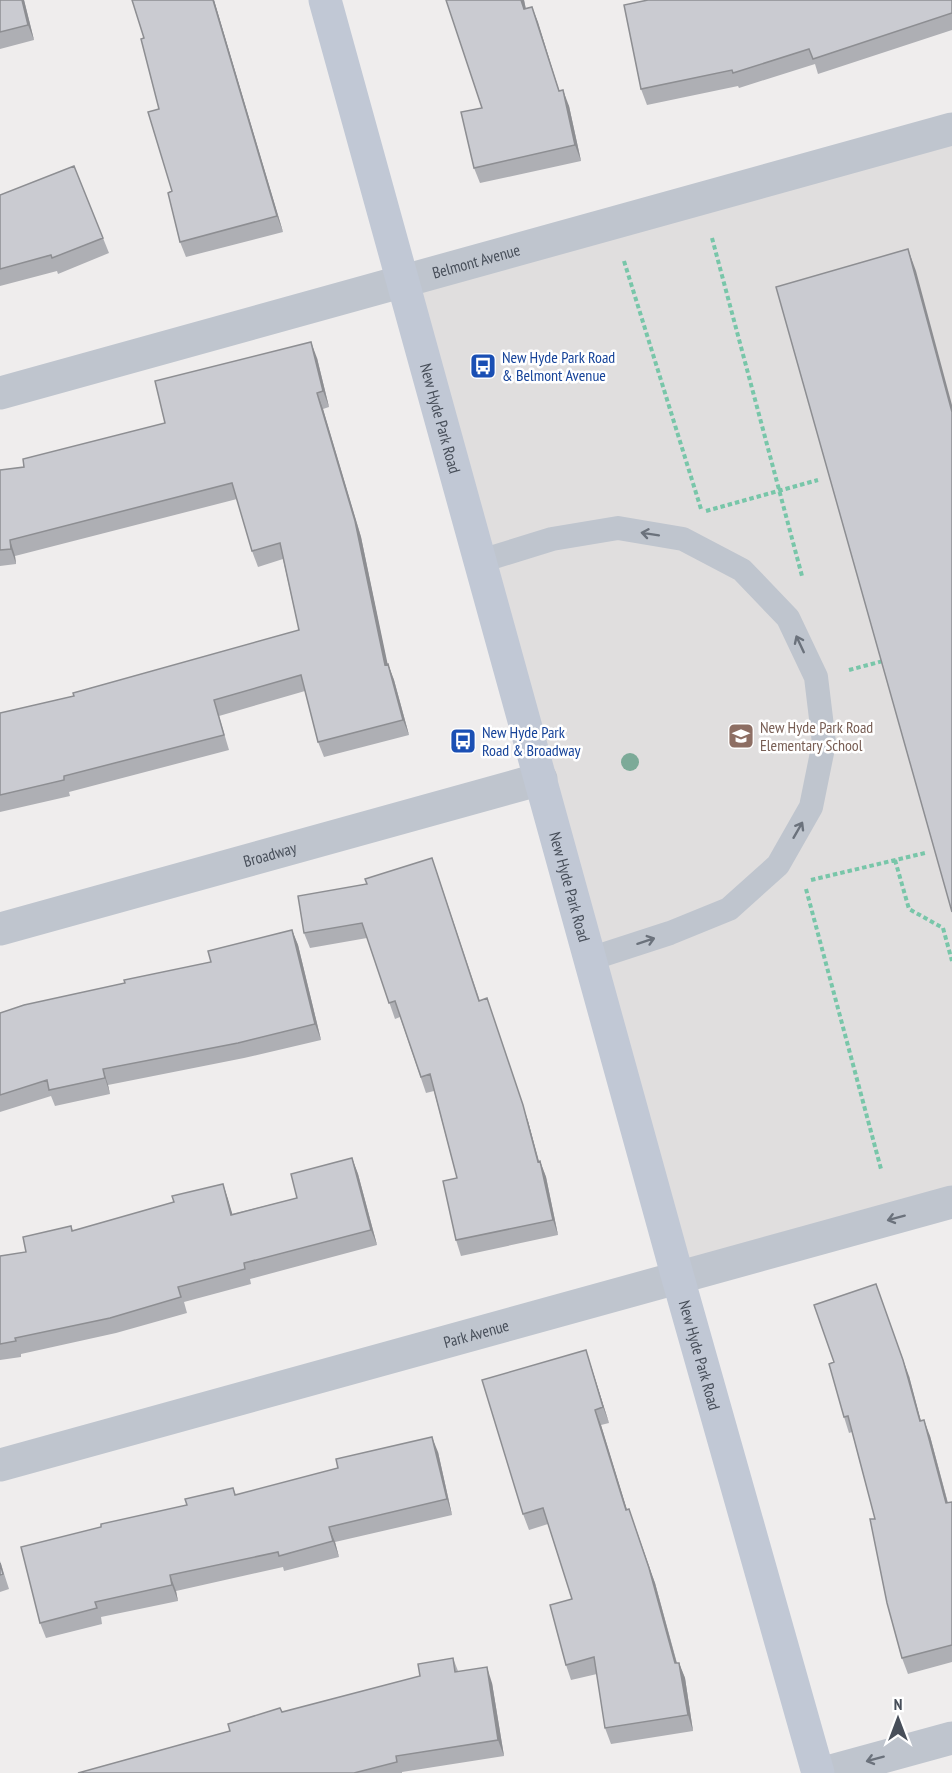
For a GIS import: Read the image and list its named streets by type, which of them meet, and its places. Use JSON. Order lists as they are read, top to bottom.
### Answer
{
  "streets": {
    "main road": ["New Hyde Park Road"],
    "street": ["Belmont Avenue", "Broadway", "Park Avenue"]
  },
  "crossings": [
    ["Belmont Avenue", "New Hyde Park Road"],
    ["New Hyde Park Road", "Broadway"],
    ["New Hyde Park Road", "Park Avenue"]
  ],
  "places": {
    "bus stop": ["New Hyde Park Road & Belmont Avenue", "New Hyde Park Road & Broadway"],
    "school or university": ["New Hyde Park Road Elementary School"]
  },
  "north": "top"
}
